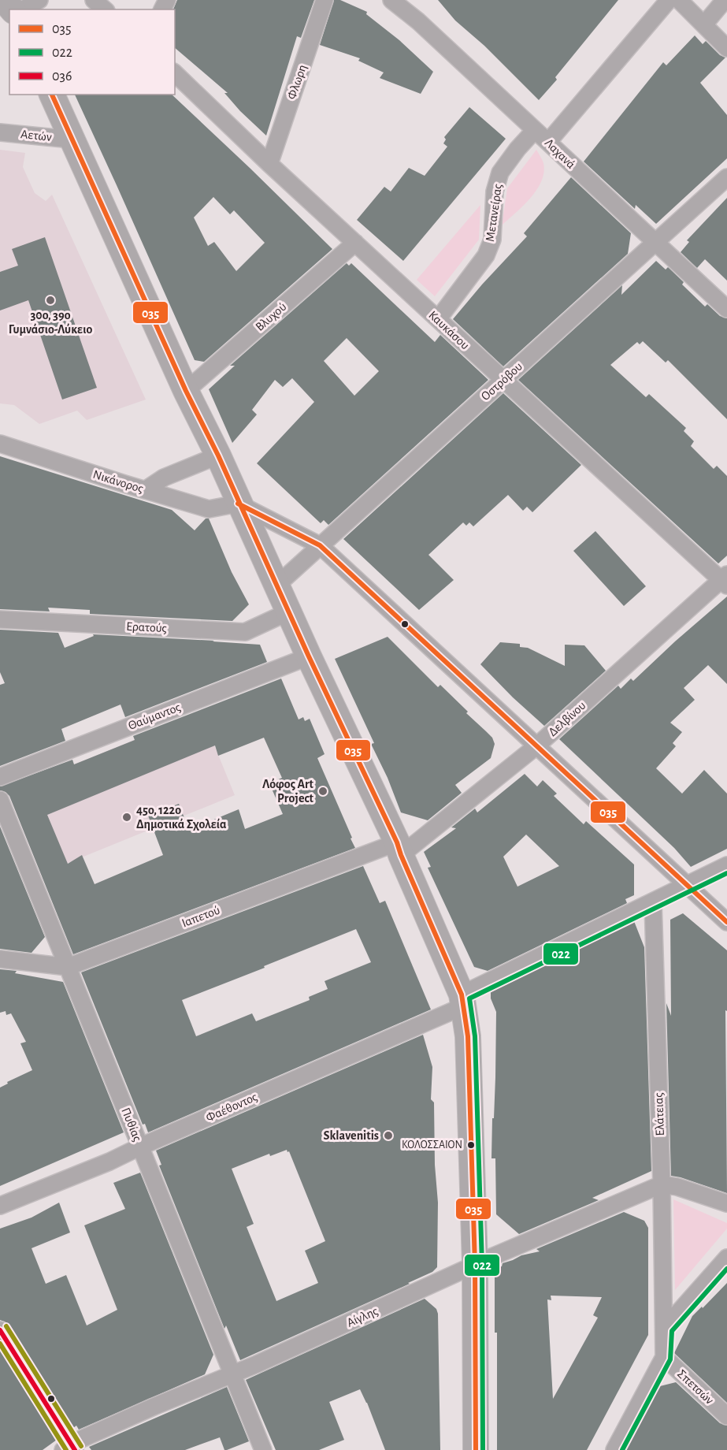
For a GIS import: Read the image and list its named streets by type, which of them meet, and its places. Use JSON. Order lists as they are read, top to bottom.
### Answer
{
  "streets": {
    "street": [
      "Φλωρη",
      "Αετών",
      "Λαχανά",
      "Μετανείρας",
      "Βλυχού",
      "Καυκάσου",
      "Οστρόβου",
      "Νικάνορος",
      "Ερατούς",
      "Θαύμαντος",
      "Δελβίνου",
      "Ιαπετού",
      "Φαέθοντος",
      "Ελάτειας",
      "Πυθίας",
      "Αίγλης",
      "Σπετσών"
    ]
  },
  "crossings": [
    ["Φλωρη", "Καυκάσου"],
    ["Λαχανά", "Μετανείρας"],
    ["Λαχανά", "Οστρόβου"],
    ["Μετανείρας", "Καυκάσου"],
    ["Βλυχού", "Καυκάσου"],
    ["Καυκάσου", "Οστρόβου"],
    ["Καυκάσου", "Δελβίνου"],
    ["Δελβίνου", "Ιαπετού"],
    ["Ιαπετού", "Πυθίας"],
    ["Φαέθοντος", "Ελάτειας"],
    ["Φαέθοντος", "Πυθίας"],
    ["Ελάτειας", "Αίγλης"],
    ["Ελάτειας", "Σπετσών"],
    ["Πυθίας", "Αίγλης"]
  ],
  "places": [
    "30ο, 39ο Γυμνάσιο-Λύκειο",
    "Λόφος Art Project",
    "45ο, 122ο Δημοτικά Σχολεία",
    "Sklavenitis",
    "ΚΟΛΟΣΣΑΙΟΝ"
  ],
  "lines": ["transit line 035", "transit line 022", "transit line 036"],
  "legend": ["035", "022", "036"]
}
